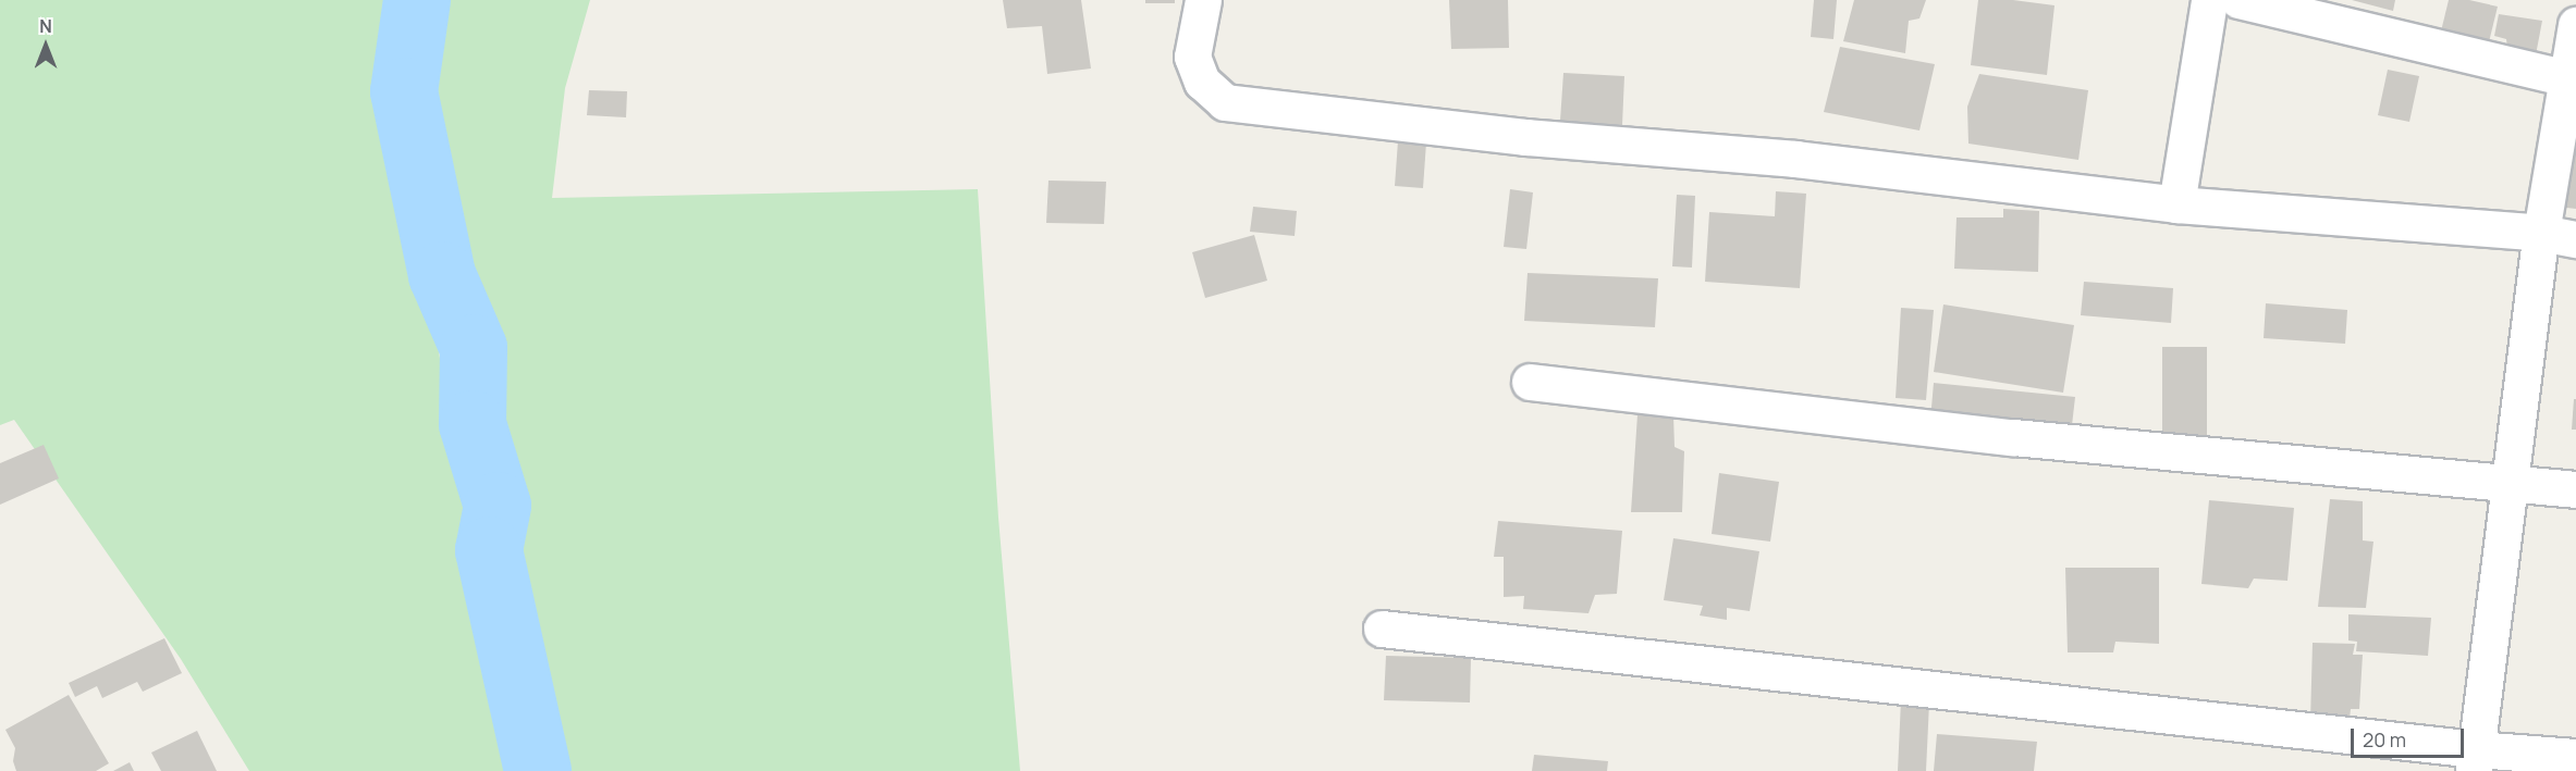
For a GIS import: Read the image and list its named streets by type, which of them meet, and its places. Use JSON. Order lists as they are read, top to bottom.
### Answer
{
  "scale_bar": "20 m",
  "north": "top"
}
